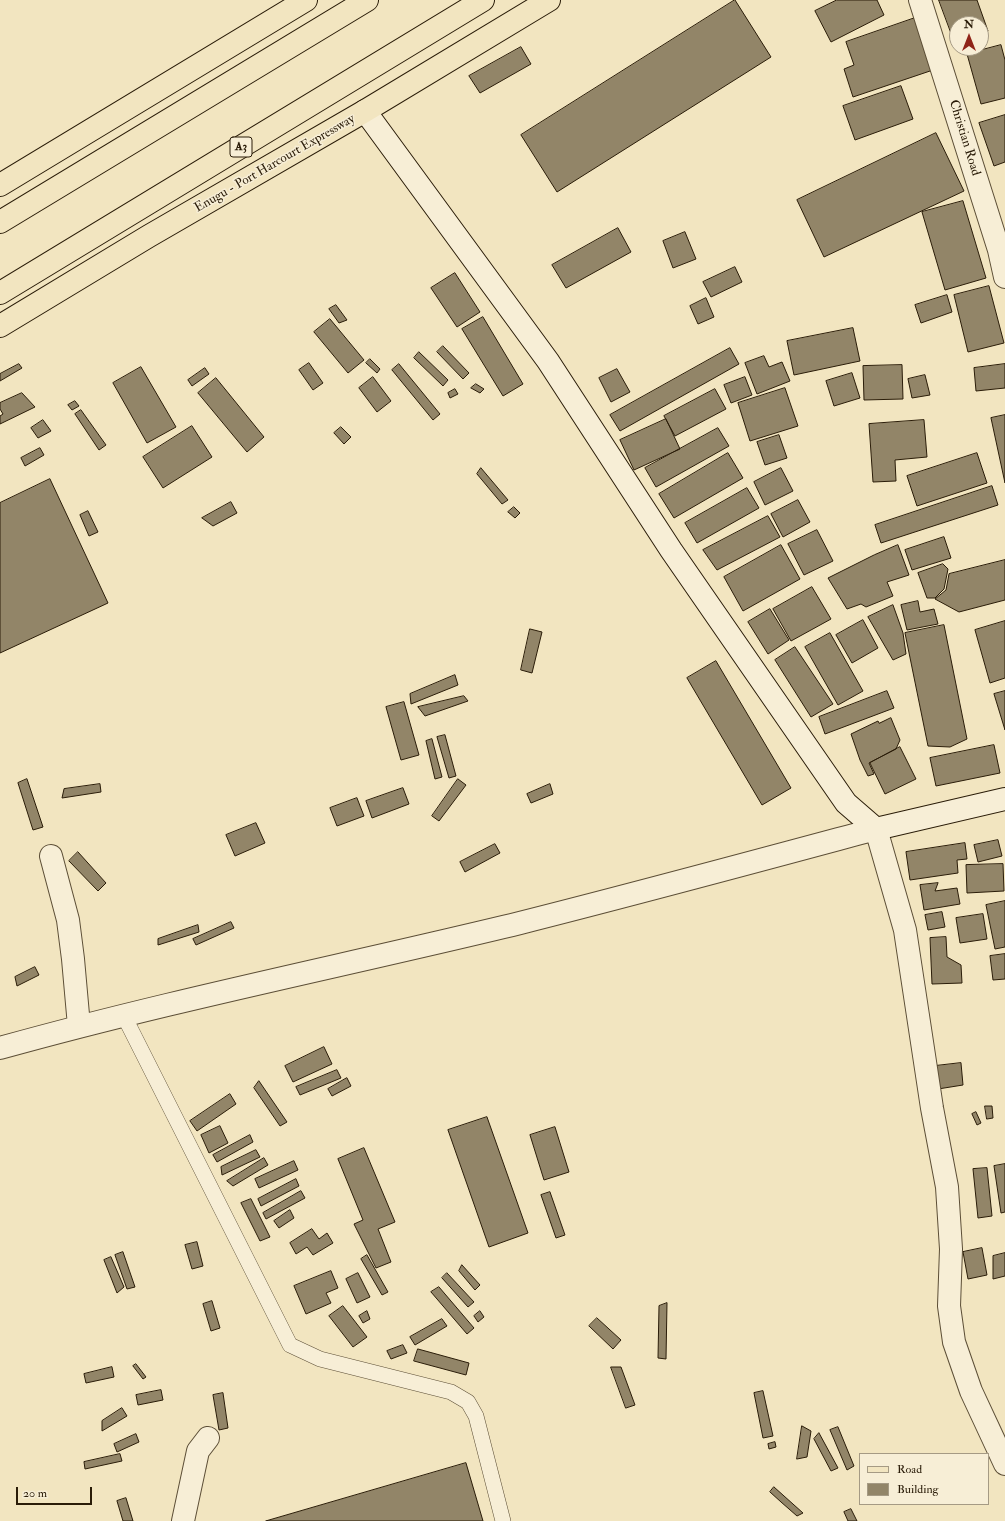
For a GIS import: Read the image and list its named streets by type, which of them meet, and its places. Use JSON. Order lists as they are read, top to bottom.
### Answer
{
  "streets": {
    "main road": ["A3", "Enugu - Port Harcourt Expressway"],
    "street": ["Christian Road"]
  },
  "legend": ["Road", "Building"],
  "scale_bar": "20 m",
  "north": "top"
}
